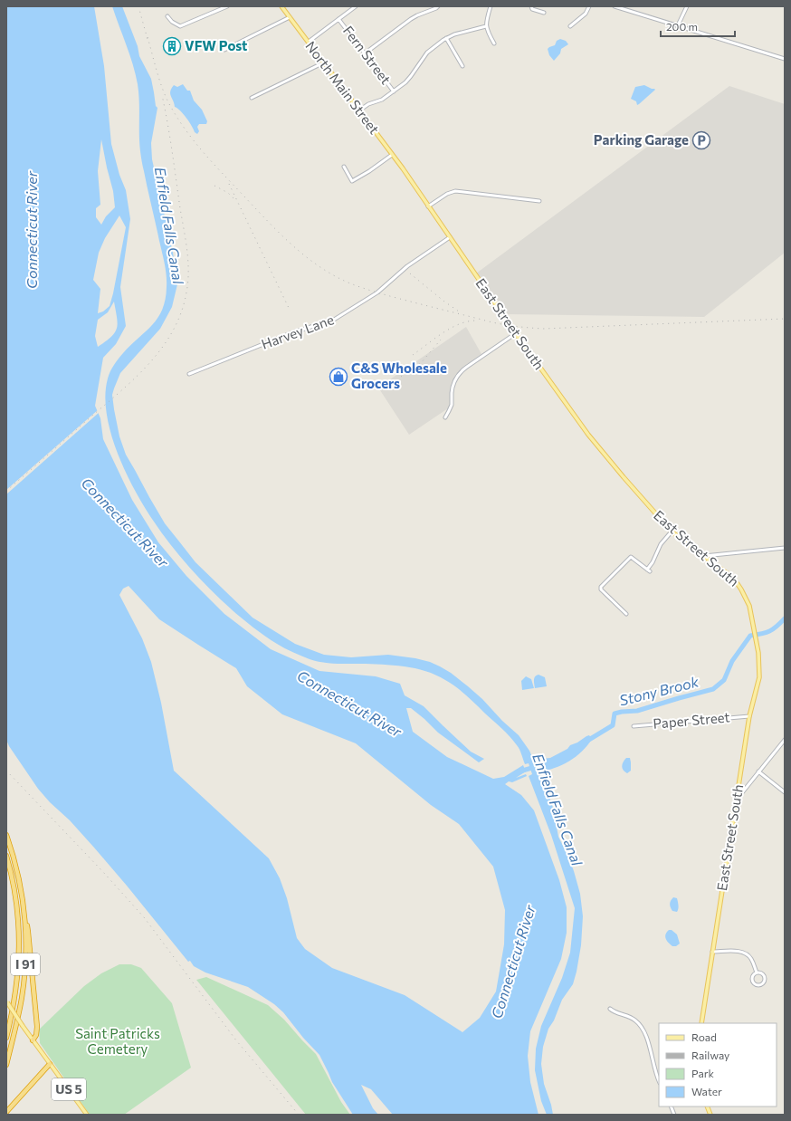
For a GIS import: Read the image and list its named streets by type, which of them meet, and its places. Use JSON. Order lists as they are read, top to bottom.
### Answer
{
  "streets": {
    "highway": ["I 91"],
    "main road": ["North Main Street", "East Street South", "US 5"],
    "street": ["Fern Street", "Harvey Lane", "Paper Street"]
  },
  "crossings": [
    ["North Main Street", "East Street South"],
    ["East Street South", "Harvey Lane"],
    ["East Street South", "Paper Street"]
  ],
  "water": ["Enfield Falls Canal", "Connecticut River", "Stony Brook"],
  "parks": ["Saint Patricks Cemetery"],
  "places": {
    "building": ["VFW Post"],
    "parking": ["Parking Garage"],
    "shop": ["C&S Wholesale Grocers"]
  },
  "legend": [
    "Road",
    "Railway",
    "Park",
    "Water"
  ],
  "scale_bar": "200 m"
}
